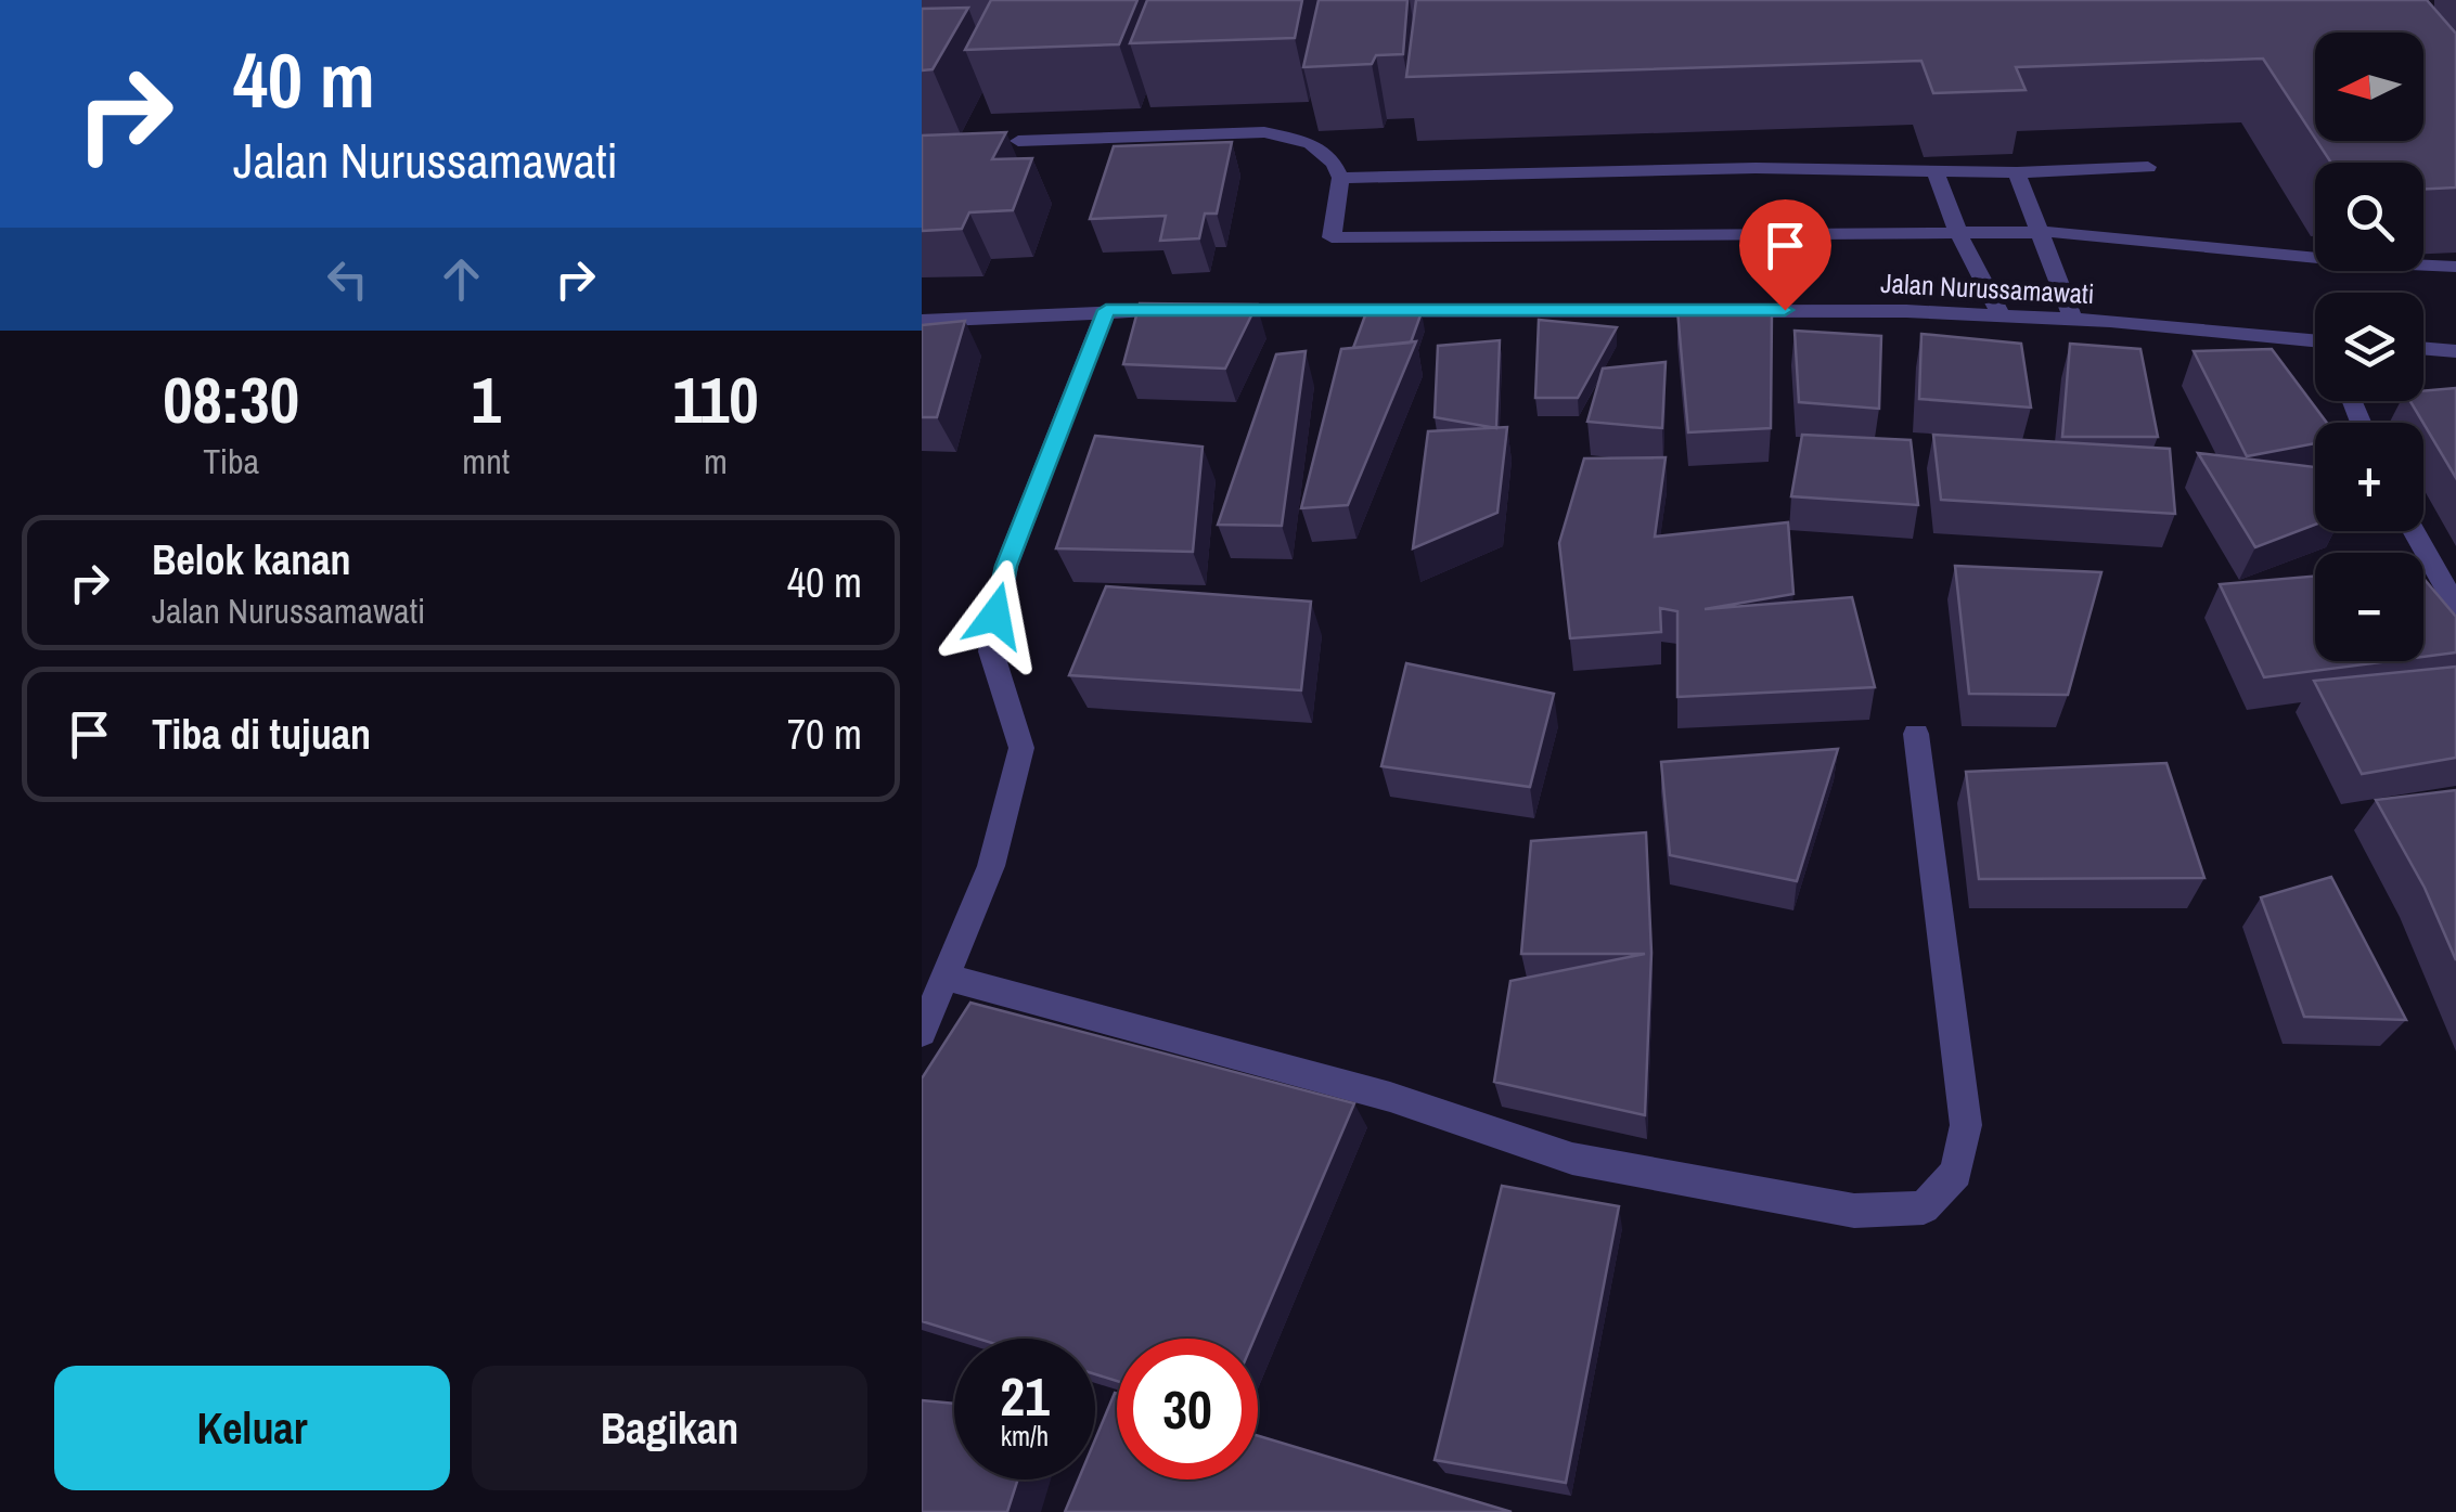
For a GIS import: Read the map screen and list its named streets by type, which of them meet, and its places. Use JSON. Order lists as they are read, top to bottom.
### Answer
{
  "streets": {
    "street": ["Jalan Nurussamawati"]
  },
  "north": "left",
  "page": {
    "turn": ["40 m", "Jalan Nurussamawati"],
    "map_buttons": ["+", "−"],
    "eta": [
      "08:30",
      "Tiba",
      "1",
      "mnt",
      "110",
      "m"
    ],
    "list": [
      {
        "name": "Belok kanan",
        "note": "Jalan Nurussamawati",
        "value": "40 m"
      },
      {
        "name": "Tiba di tujuan",
        "value": "70 m"
      }
    ],
    "speed": "21 km/h",
    "limit": "30",
    "buttons": ["Keluar", "Bagikan"]
  }
}
